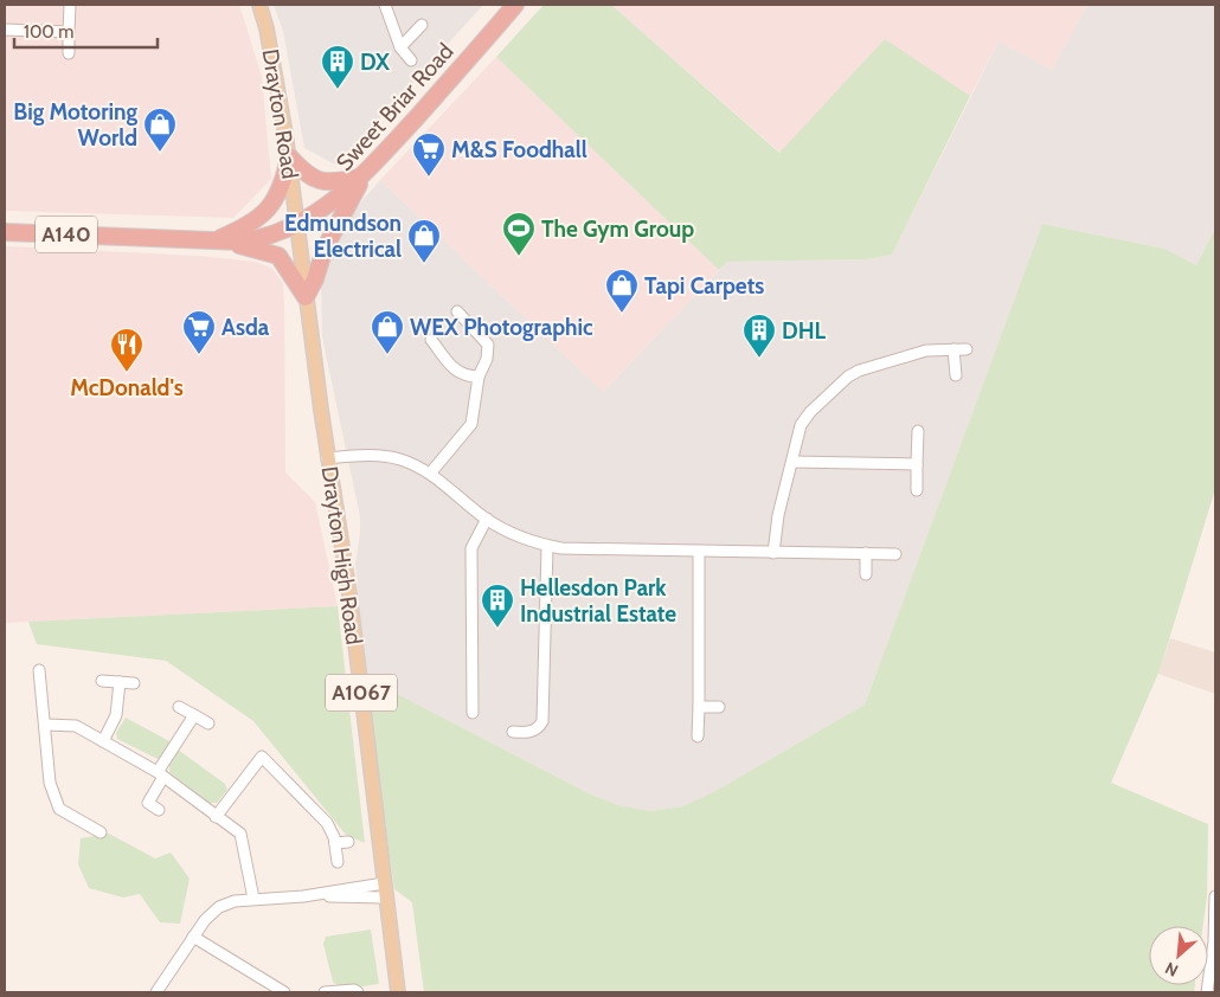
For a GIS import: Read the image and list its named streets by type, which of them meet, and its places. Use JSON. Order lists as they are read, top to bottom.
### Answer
{
  "streets": {
    "highway": ["Sweet Briar Road", "A140", "A1067"],
    "main road": ["Drayton Road", "Drayton High Road"]
  },
  "crossings": [
    ["Sweet Briar Road", "Drayton Road"],
    ["Sweet Briar Road", "A140"],
    ["Sweet Briar Road", "Drayton High Road"],
    ["Drayton Road", "A140"],
    ["Drayton Road", "Drayton High Road"],
    ["A140", "Drayton High Road"],
    ["A140", "A1067"],
    ["Drayton High Road", "A1067"]
  ],
  "places": {
    "building": ["DX", "DHL", "Hellesdon Park Industrial Estate"],
    "shop": [
      "Big Motoring World",
      "Edmundson Electrical",
      "Tapi Carpets",
      "WEX Photographic"
    ],
    "supermarket": ["M&S Foodhall", "Asda"],
    "sports": ["The Gym Group"],
    "restaurant": ["McDonald's"]
  },
  "scale_bar": "100 m",
  "north": "bottom left"
}
